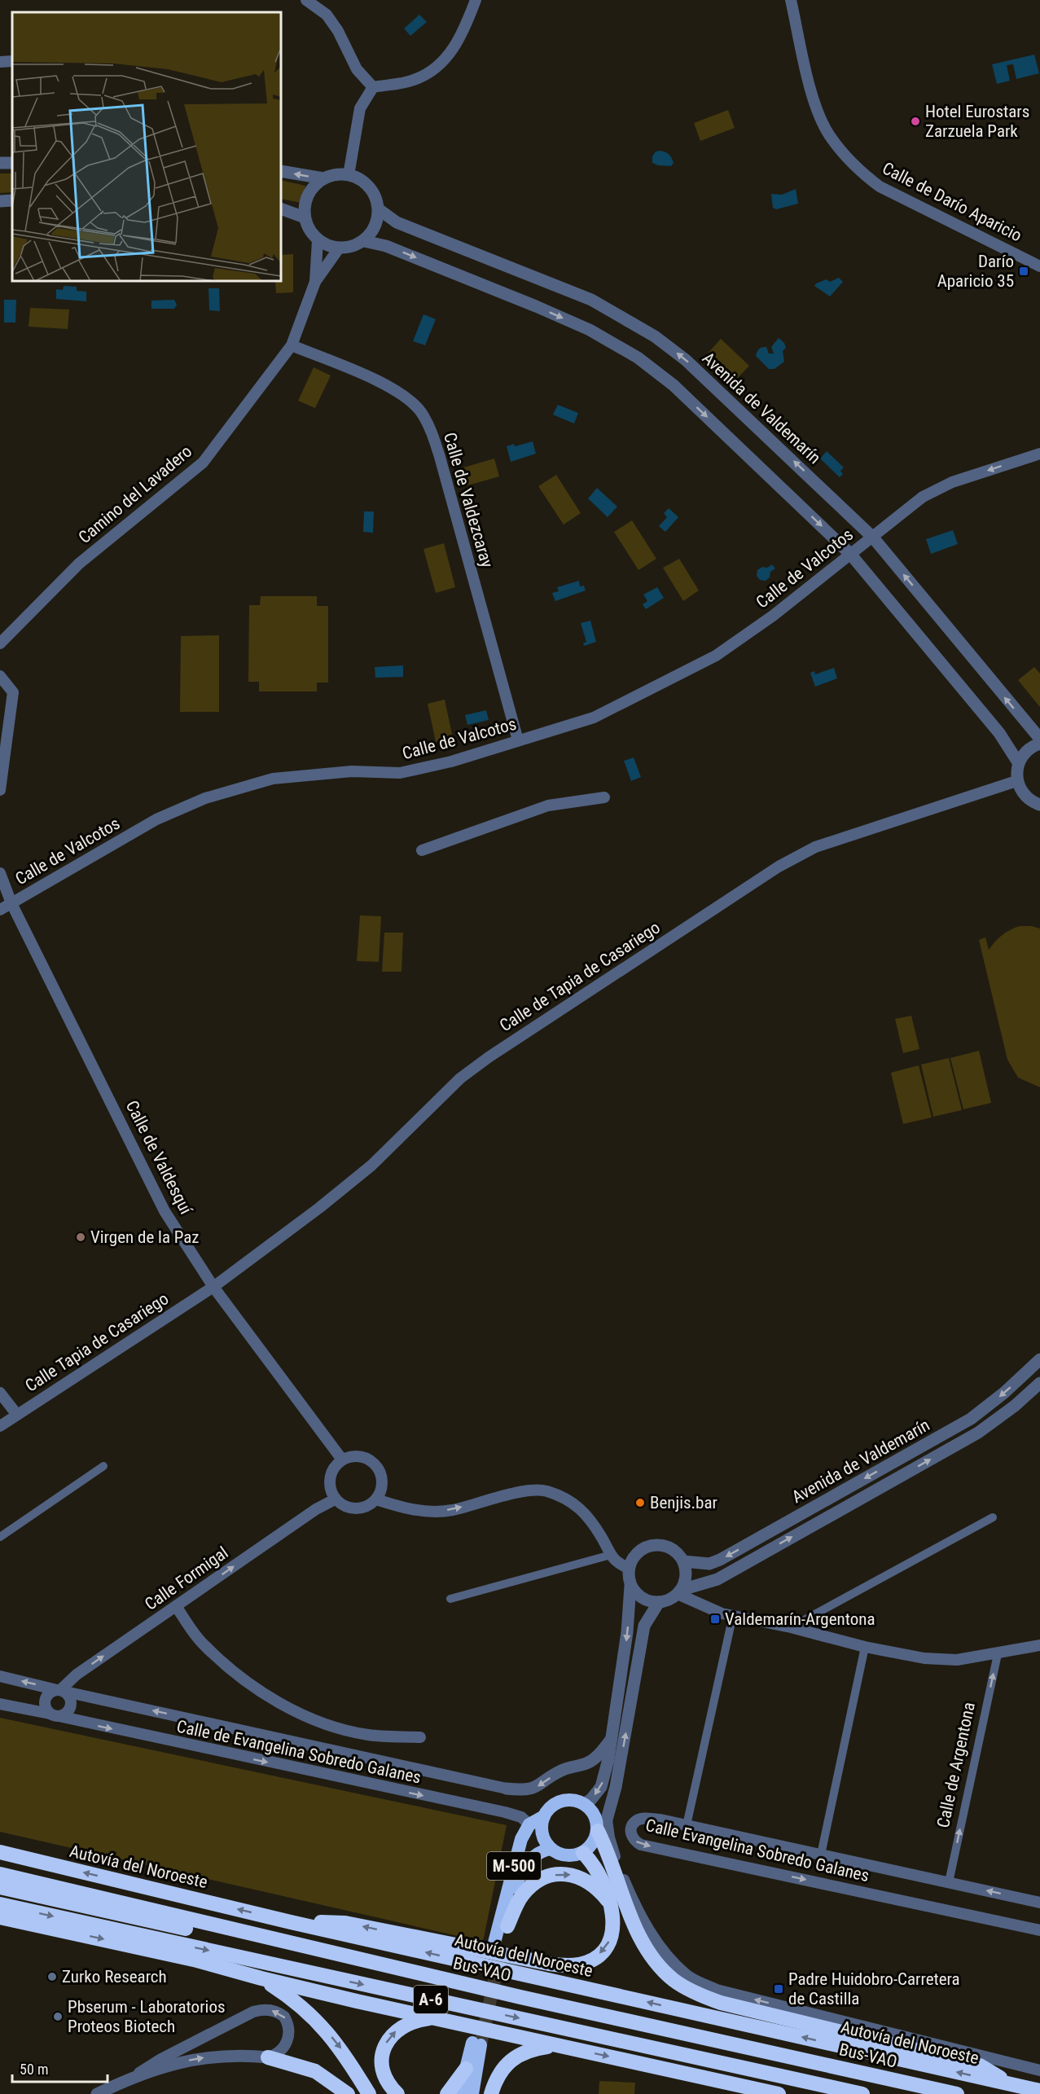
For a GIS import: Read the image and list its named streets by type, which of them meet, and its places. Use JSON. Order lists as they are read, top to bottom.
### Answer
{
  "streets": {
    "highway": [
      "M-500",
      "Autovía del Noroeste",
      "Bus-VAO",
      "A-6"
    ],
    "street": [
      "Calle de Darío Aparicio",
      "Avenida de Valdemarín",
      "Camino del Lavadero",
      "Calle de Valdezcaray",
      "Calle de Valcotos",
      "Calle de Tapia de Casariego",
      "Calle de Valdesquí",
      "Calle Tapia de Casariego",
      "Calle Formigal",
      "Calle de Evangelina Sobredo Galanes",
      "Calle de Argentona",
      "Calle Evangelina Sobredo Galanes"
    ]
  },
  "crossings": [
    ["Avenida de Valdemarín", "Camino del Lavadero"],
    ["Avenida de Valdemarín", "Calle de Valcotos"],
    ["Camino del Lavadero", "Calle de Valdezcaray"],
    ["Calle de Valdezcaray", "Calle de Valcotos"],
    ["Calle de Valcotos", "Calle de Valdesquí"],
    ["Calle de Tapia de Casariego", "Calle de Valdesquí"],
    ["Calle de Tapia de Casariego", "Calle Tapia de Casariego"],
    ["Calle de Valdesquí", "Calle Tapia de Casariego"],
    ["Calle de Valdesquí", "Calle Formigal"],
    ["Calle Formigal", "Calle de Evangelina Sobredo Galanes"],
    ["Calle de Evangelina Sobredo Galanes", "M-500"],
    ["Calle de Argentona", "Calle Evangelina Sobredo Galanes"]
  ],
  "one_way": ["Calle Formigal", "Calle de Argentona"],
  "places": {
    "other": [
      "Hotel Eurostars Zarzuela Park",
      "Virgen de la Paz",
      "Benjis.bar",
      "Zurko Research",
      "Pbserum - Laboratorios Proteos Biotech"
    ],
    "transit": ["Darío Aparicio 35", "Valdemarín-Argentona", "Padre Huidobro-Carretera de Castilla"]
  },
  "scale_bar": "50 m"
}
